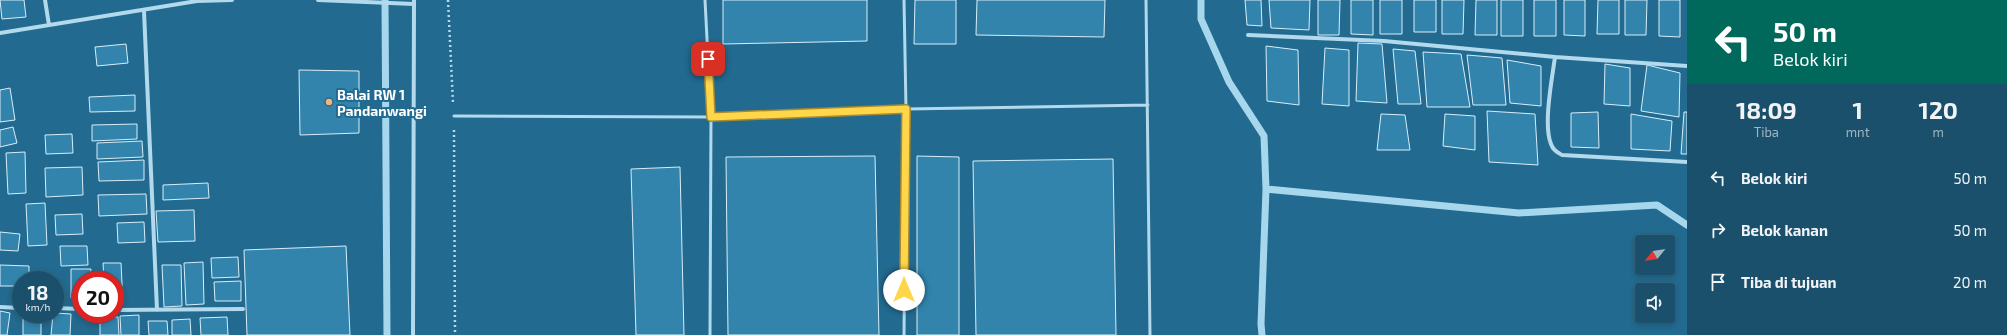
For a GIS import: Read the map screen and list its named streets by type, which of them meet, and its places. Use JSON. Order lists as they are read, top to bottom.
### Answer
{
  "places": ["Balai RW 1 Pandanwangi"],
  "north": "bottom left",
  "page": {
    "turn": ["50 m", "Belok kiri"],
    "eta": [
      "18:09",
      "Tiba",
      "1",
      "mnt",
      "120",
      "m"
    ],
    "list": [
      {
        "name": "Belok kiri",
        "value": "50 m"
      },
      {
        "name": "Belok kanan",
        "value": "50 m"
      },
      {
        "name": "Tiba di tujuan",
        "value": "20 m"
      }
    ],
    "speed": "18 km/h",
    "limit": "20"
  }
}
